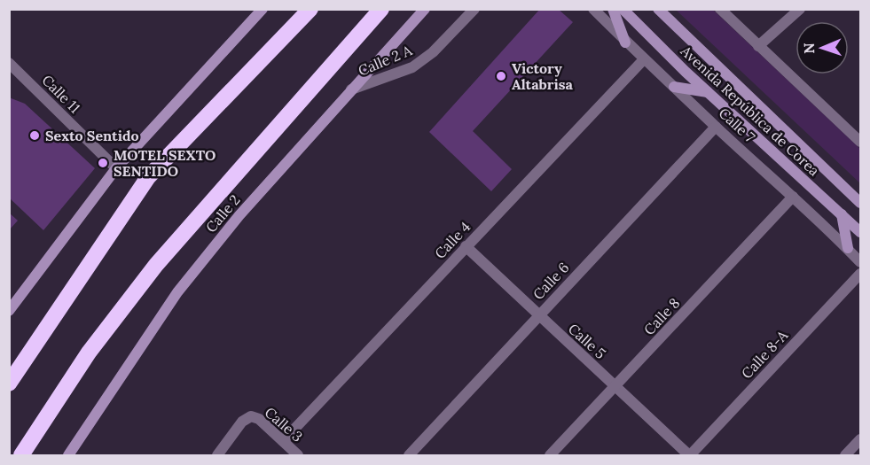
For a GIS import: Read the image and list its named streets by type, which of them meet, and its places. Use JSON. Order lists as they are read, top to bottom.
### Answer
{
  "streets": {
    "main road": ["Avenida República de Corea", "Calle 2"],
    "street": [
      "Calle 2 A",
      "Calle 11",
      "Calle 7",
      "Calle 4",
      "Calle 6",
      "Calle 8",
      "Calle 5",
      "Calle 8-A",
      "Calle 3"
    ]
  },
  "crossings": [
    ["Calle 2 A", "Calle 2"],
    ["Calle 7", "Calle 4"],
    ["Calle 7", "Calle 6"],
    ["Calle 7", "Calle 8"],
    ["Calle 4", "Calle 5"],
    ["Calle 4", "Calle 3"],
    ["Calle 6", "Calle 5"],
    ["Calle 8", "Calle 5"],
    ["Calle 5", "Calle 8-A"]
  ],
  "places": ["Victory Altabrisa", "Sexto Sentido", "MOTEL SEXTO SENTIDO"],
  "north": "left"
}
